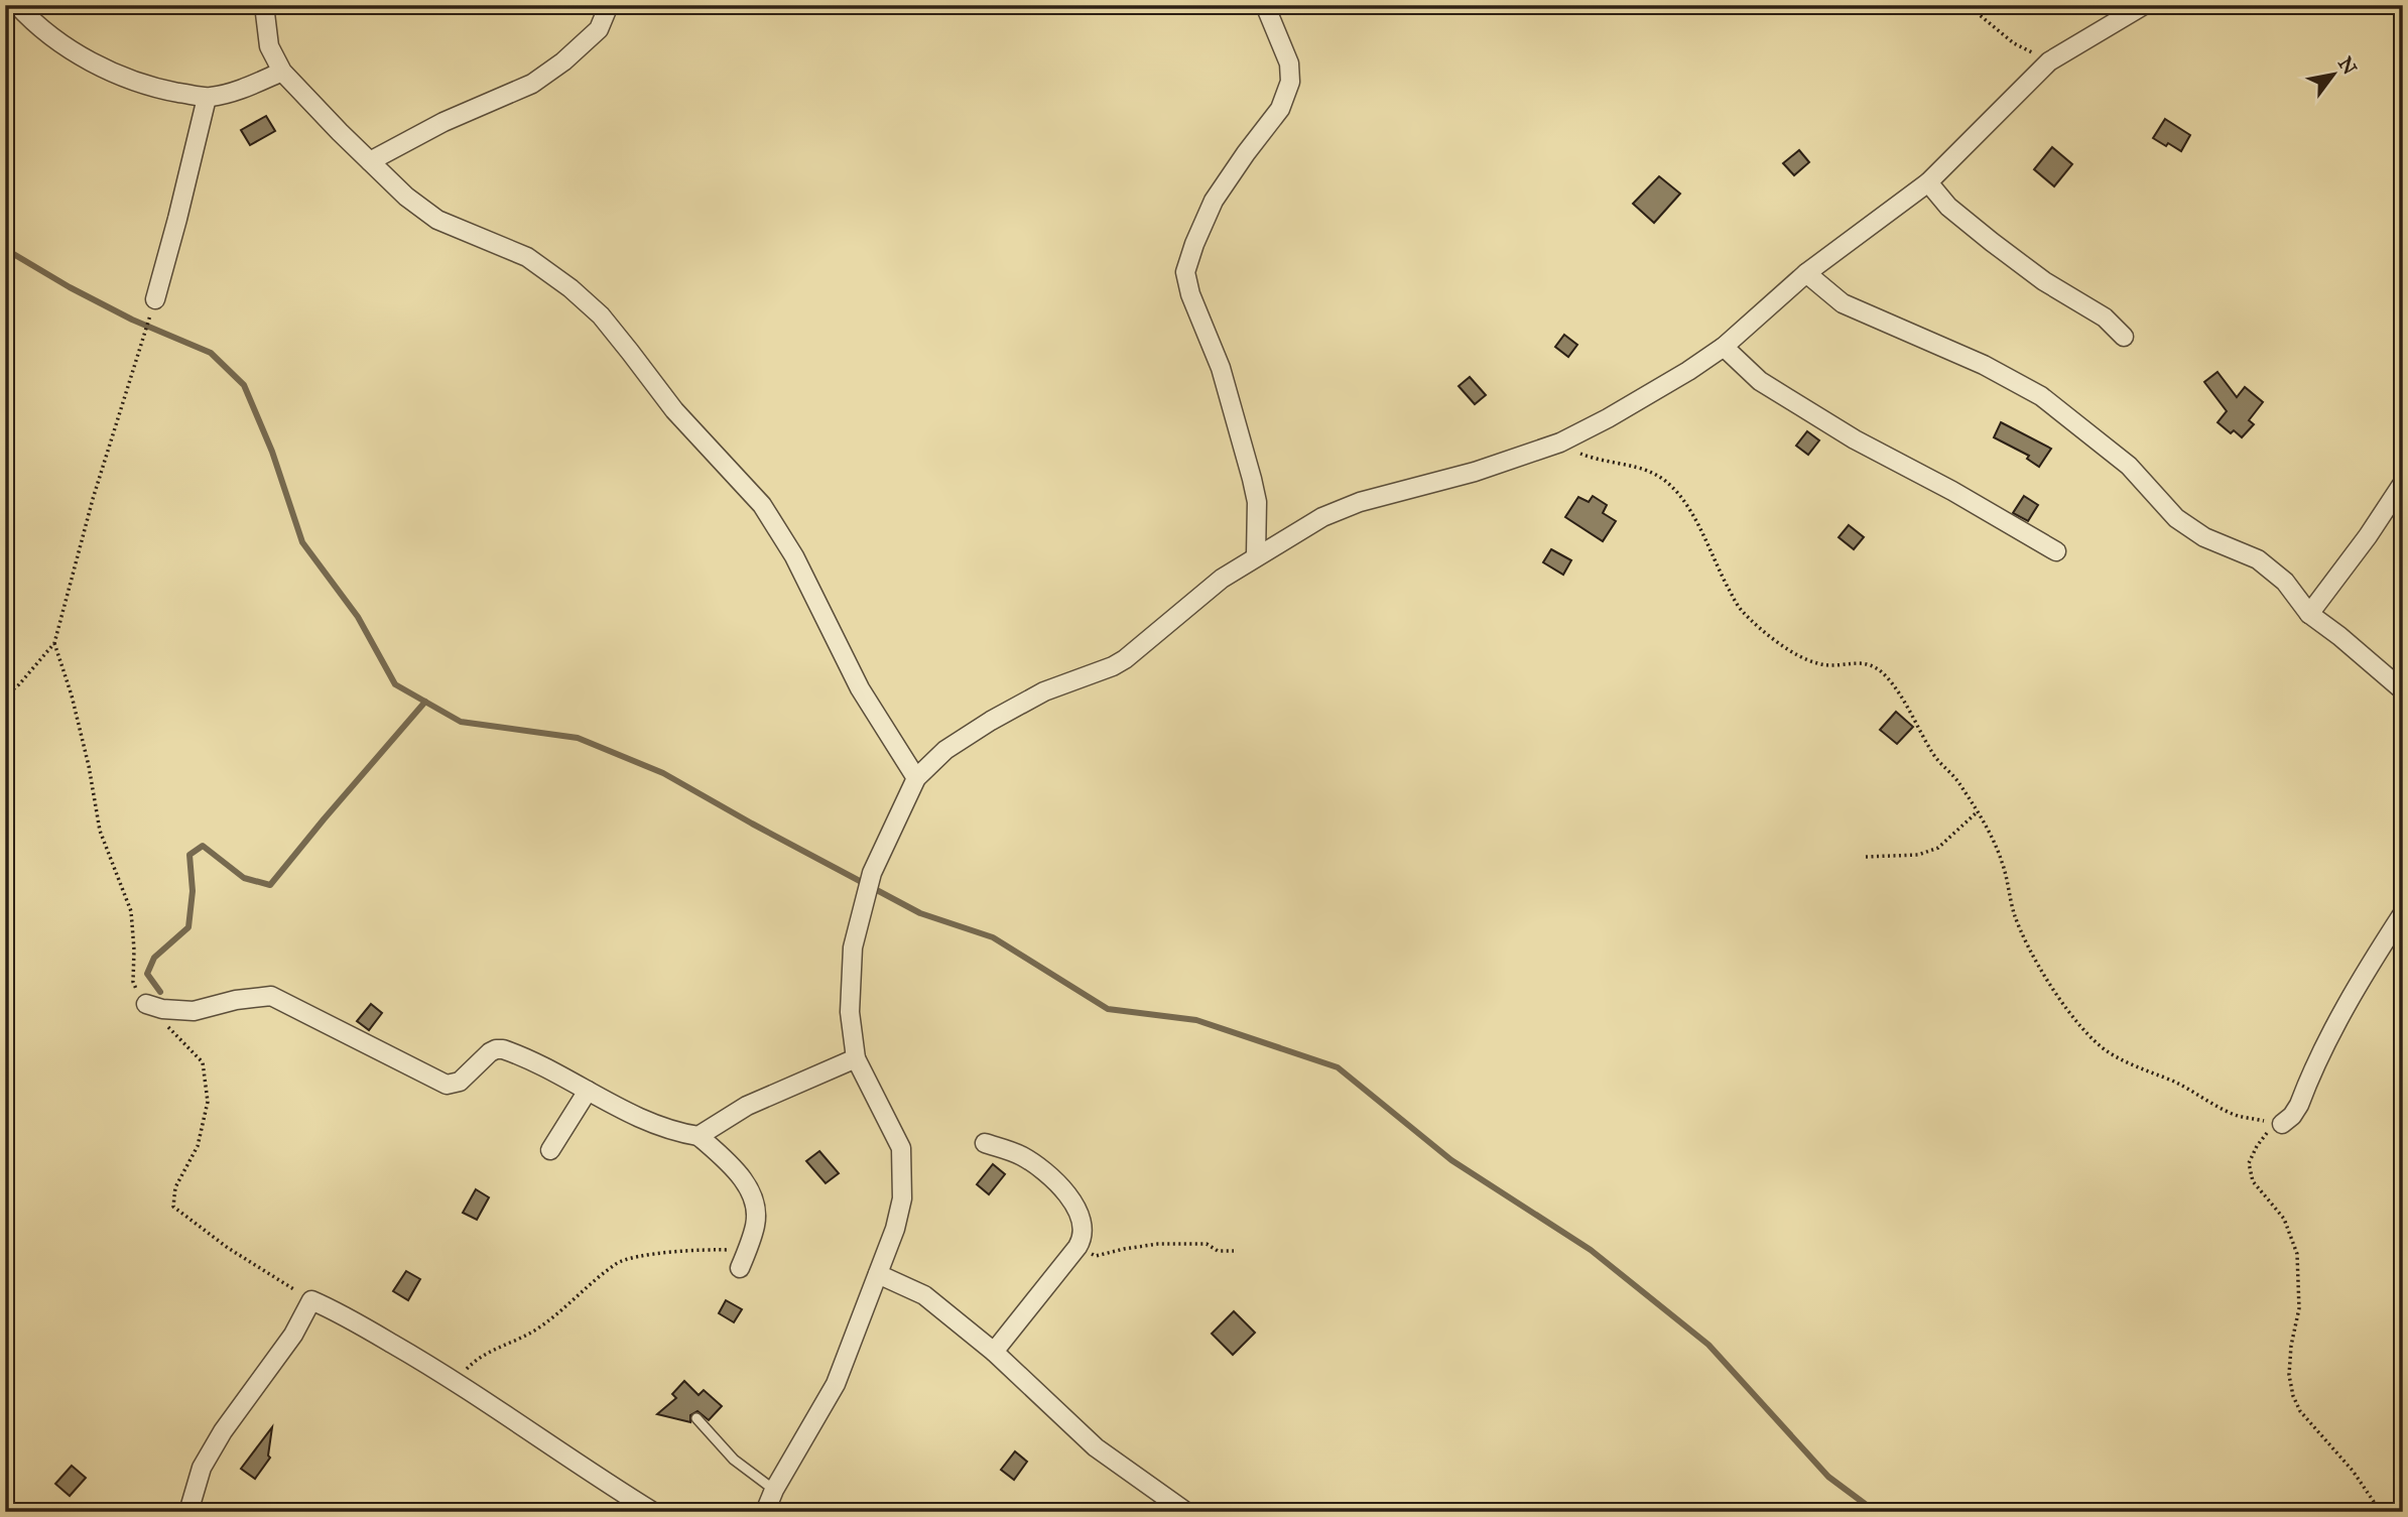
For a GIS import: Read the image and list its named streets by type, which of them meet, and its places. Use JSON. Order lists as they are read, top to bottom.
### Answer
{
  "north": "top right"
}
